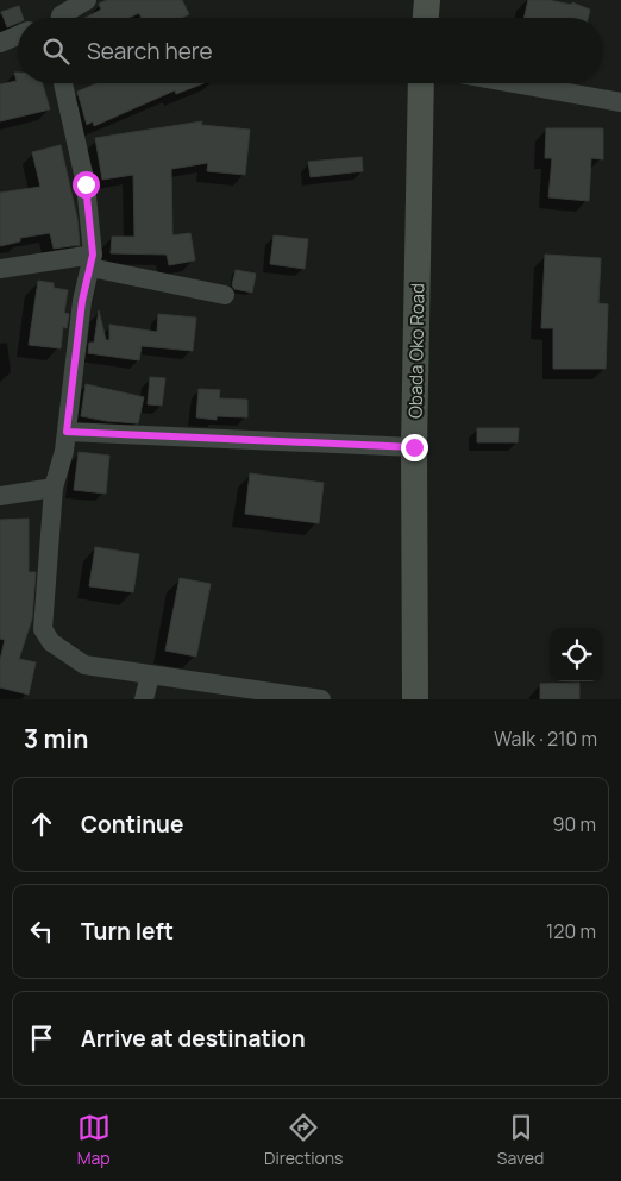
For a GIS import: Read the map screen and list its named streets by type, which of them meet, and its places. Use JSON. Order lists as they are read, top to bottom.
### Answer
{
  "streets": {
    "main road": ["Obada Oko Road"]
  },
  "page": {
    "search": "Search here",
    "heading": ["3 min", "Walk · 210 m"],
    "list": [
      ["Continue", "90 m"],
      ["Turn left", "120 m"],
      "Arrive at destination"
    ],
    "nav": ["Map", "Directions", "Saved"]
  }
}
